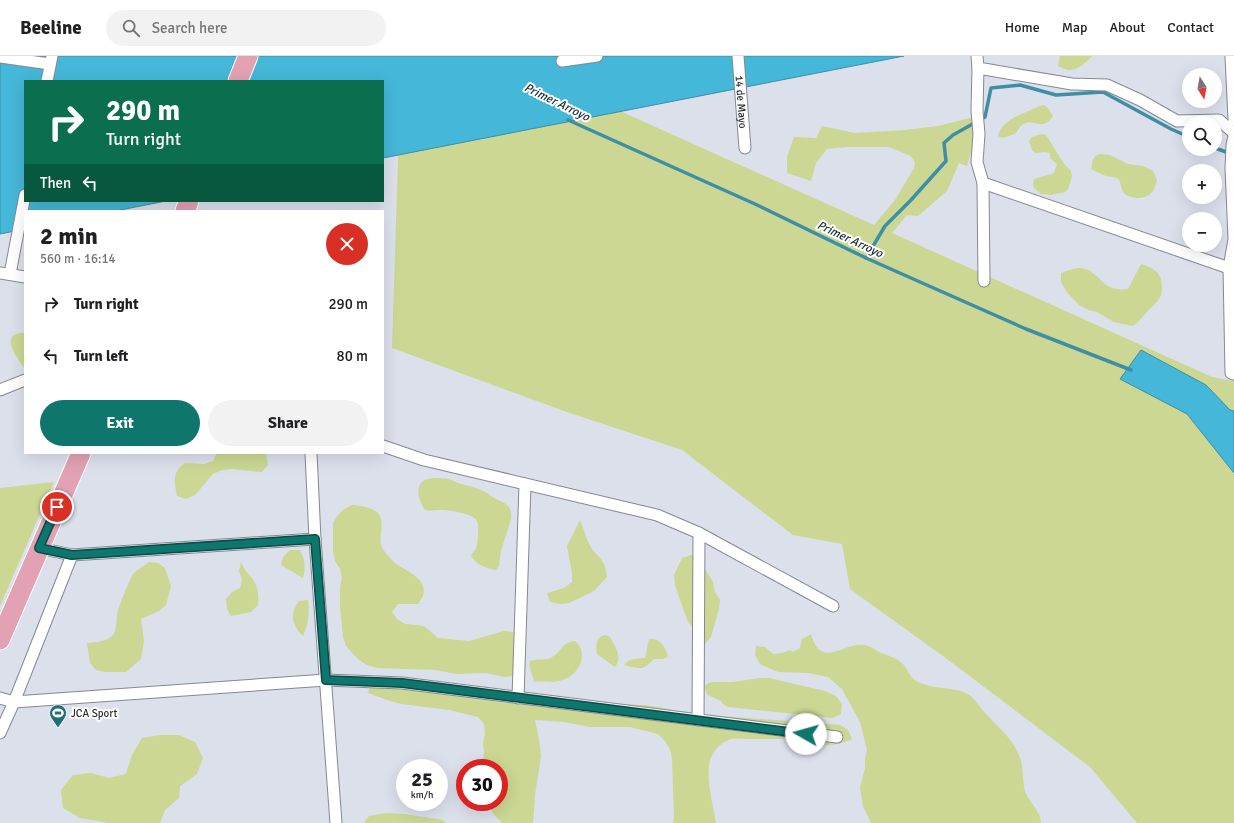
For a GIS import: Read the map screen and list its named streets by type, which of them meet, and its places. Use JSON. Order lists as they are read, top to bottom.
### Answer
{
  "streets": {
    "street": ["14 de Mayo"]
  },
  "water": ["Primer Arroyo"],
  "places": {
    "sports": ["JCA Sport"]
  },
  "north": "bottom",
  "page": {
    "header": "Beeline",
    "search": "Search here",
    "nav": [
      "Home",
      "Map",
      "About",
      "Contact"
    ],
    "map_buttons": ["+", "−"],
    "turn": ["290 m", "Turn right"],
    "then": "Then",
    "heading": ["2 min", "560 m · 16:14"],
    "list": [
      {
        "name": "Turn right",
        "value": "290 m"
      },
      {
        "name": "Turn left",
        "value": "80 m"
      }
    ],
    "buttons": ["Exit", "Share"],
    "speed": "25 km/h",
    "limit": "30"
  }
}
